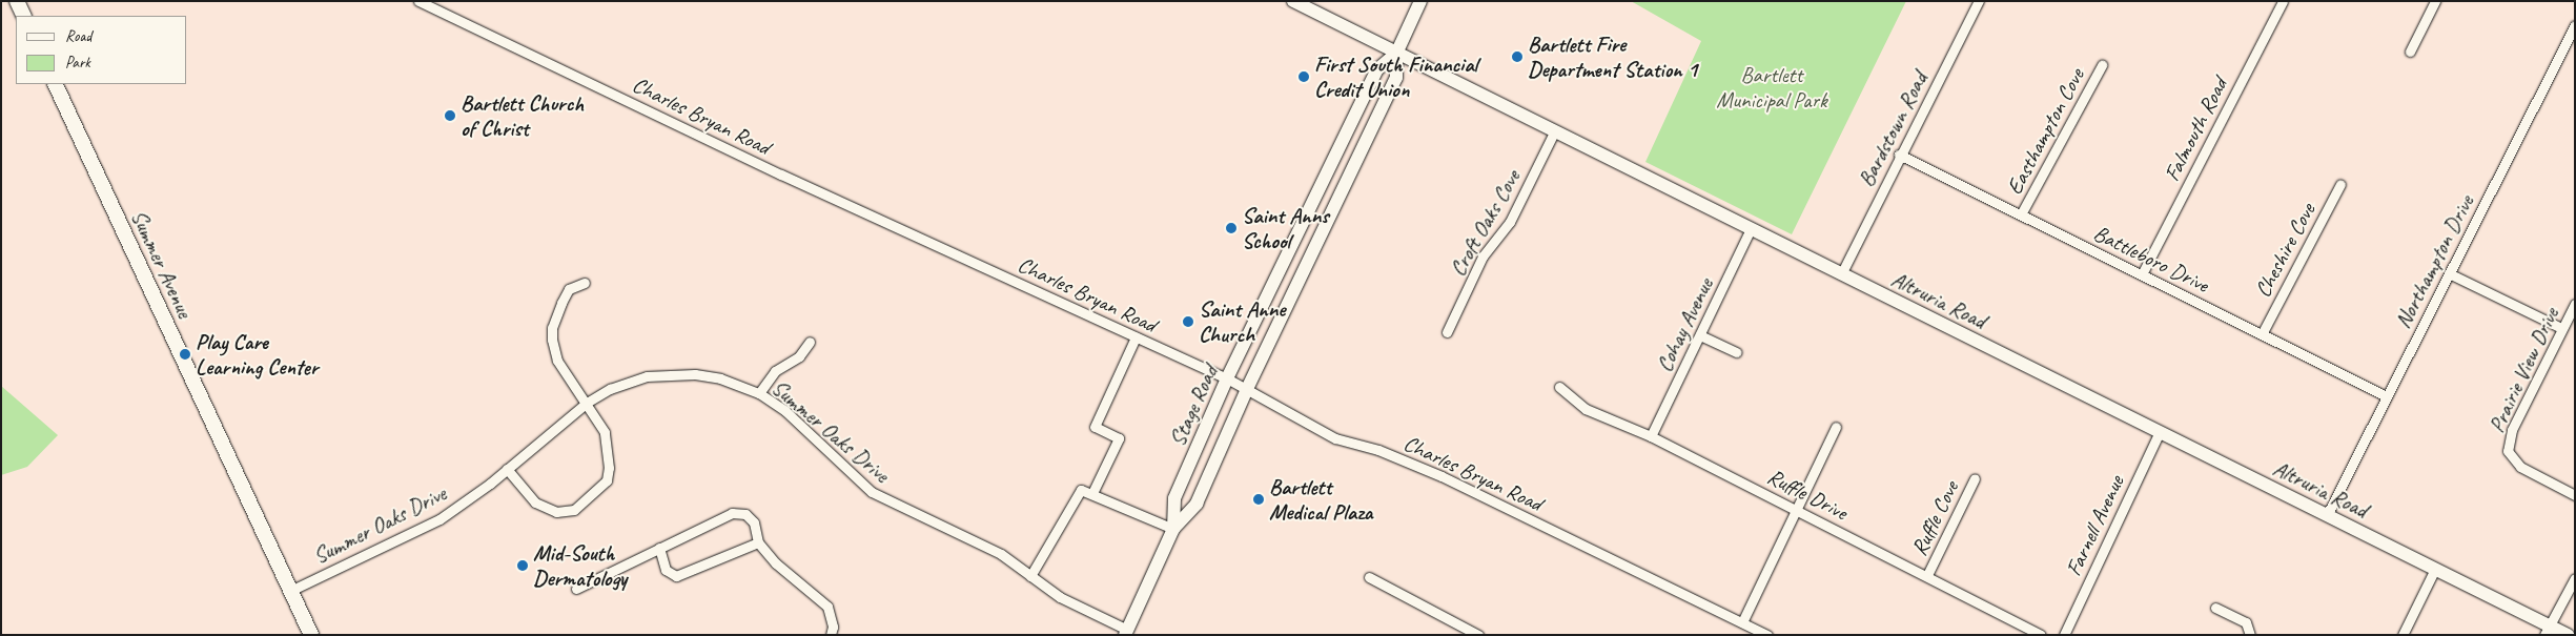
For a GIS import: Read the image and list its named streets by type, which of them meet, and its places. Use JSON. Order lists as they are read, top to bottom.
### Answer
{
  "streets": {
    "main road": ["Summer Avenue"],
    "street": [
      "Charles Bryan Road",
      "Bardstown Road",
      "Falmouth Road",
      "Easthampton Cove",
      "Croft Oaks Cove",
      "Cheshire Cove",
      "Battleboro Drive",
      "Northampton Drive",
      "Altruria Road",
      "Cohay Avenue",
      "Prairie View Drive",
      "Stage Road",
      "Summer Oaks Drive",
      "Ruffle Drive",
      "Ruffle Cove",
      "Farnell Avenue"
    ]
  },
  "crossings": [
    ["Charles Bryan Road", "Stage Road"],
    ["Bardstown Road", "Battleboro Drive"],
    ["Bardstown Road", "Altruria Road"],
    ["Falmouth Road", "Battleboro Drive"],
    ["Easthampton Cove", "Battleboro Drive"],
    ["Croft Oaks Cove", "Altruria Road"],
    ["Cheshire Cove", "Battleboro Drive"],
    ["Battleboro Drive", "Northampton Drive"],
    ["Northampton Drive", "Altruria Road"],
    ["Summer Avenue", "Summer Oaks Drive"],
    ["Altruria Road", "Cohay Avenue"],
    ["Altruria Road", "Stage Road"],
    ["Altruria Road", "Farnell Avenue"],
    ["Cohay Avenue", "Ruffle Drive"],
    ["Stage Road", "Summer Oaks Drive"],
    ["Ruffle Drive", "Ruffle Cove"]
  ],
  "parks": ["Bartlett Municipal Park"],
  "places": [
    "Bartlett Fire Department Station 1",
    "First South Financial Credit Union",
    "Bartlett Church of Christ",
    "Saint Anns School",
    "Saint Anne Church",
    "Play Care Learning Center",
    "Bartlett Medical Plaza",
    "Mid-South Dermatology"
  ],
  "legend": ["Road", "Park"]
}
